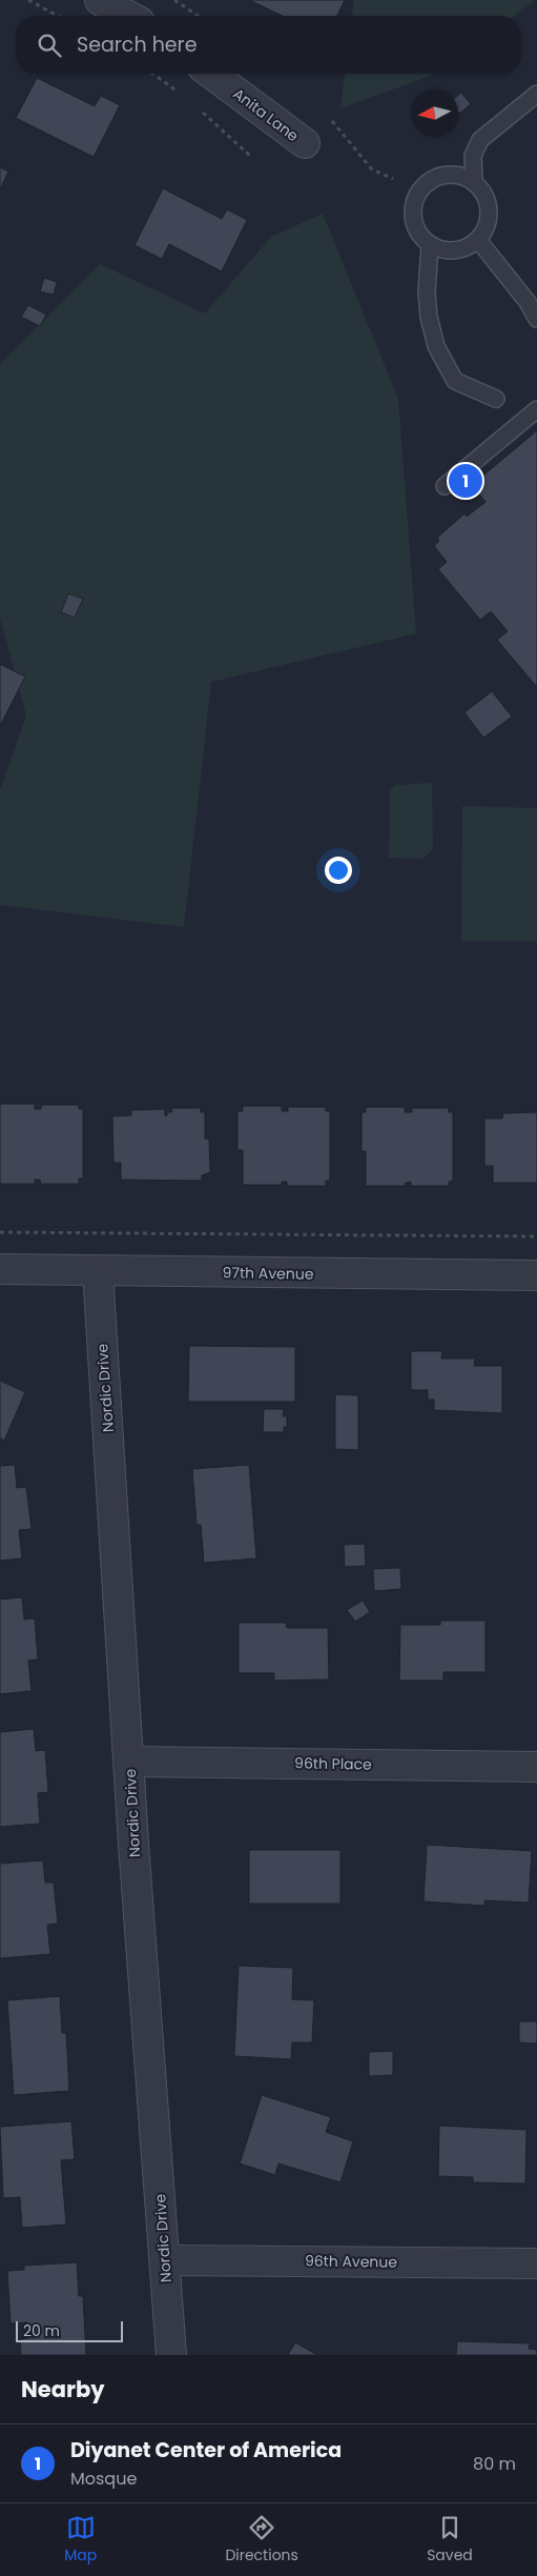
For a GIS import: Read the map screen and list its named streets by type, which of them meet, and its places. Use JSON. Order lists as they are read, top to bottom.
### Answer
{
  "streets": {
    "street": [
      "Anita Lane",
      "97th Avenue",
      "Nordic Drive",
      "96th Place",
      "96th Avenue"
    ]
  },
  "crossings": [
    ["97th Avenue", "Nordic Drive"],
    ["Nordic Drive", "96th Place"],
    ["Nordic Drive", "96th Avenue"]
  ],
  "scale_bar": "20 m",
  "north": "left",
  "page": {
    "search": "Search here",
    "pins": "1",
    "scale": "20 m",
    "heading": "Nearby",
    "list": [
      {
        "mark": "1",
        "name": "Diyanet Center of America",
        "note": "Mosque",
        "value": "80 m"
      }
    ],
    "nav": ["Map", "Directions", "Saved"]
  }
}
